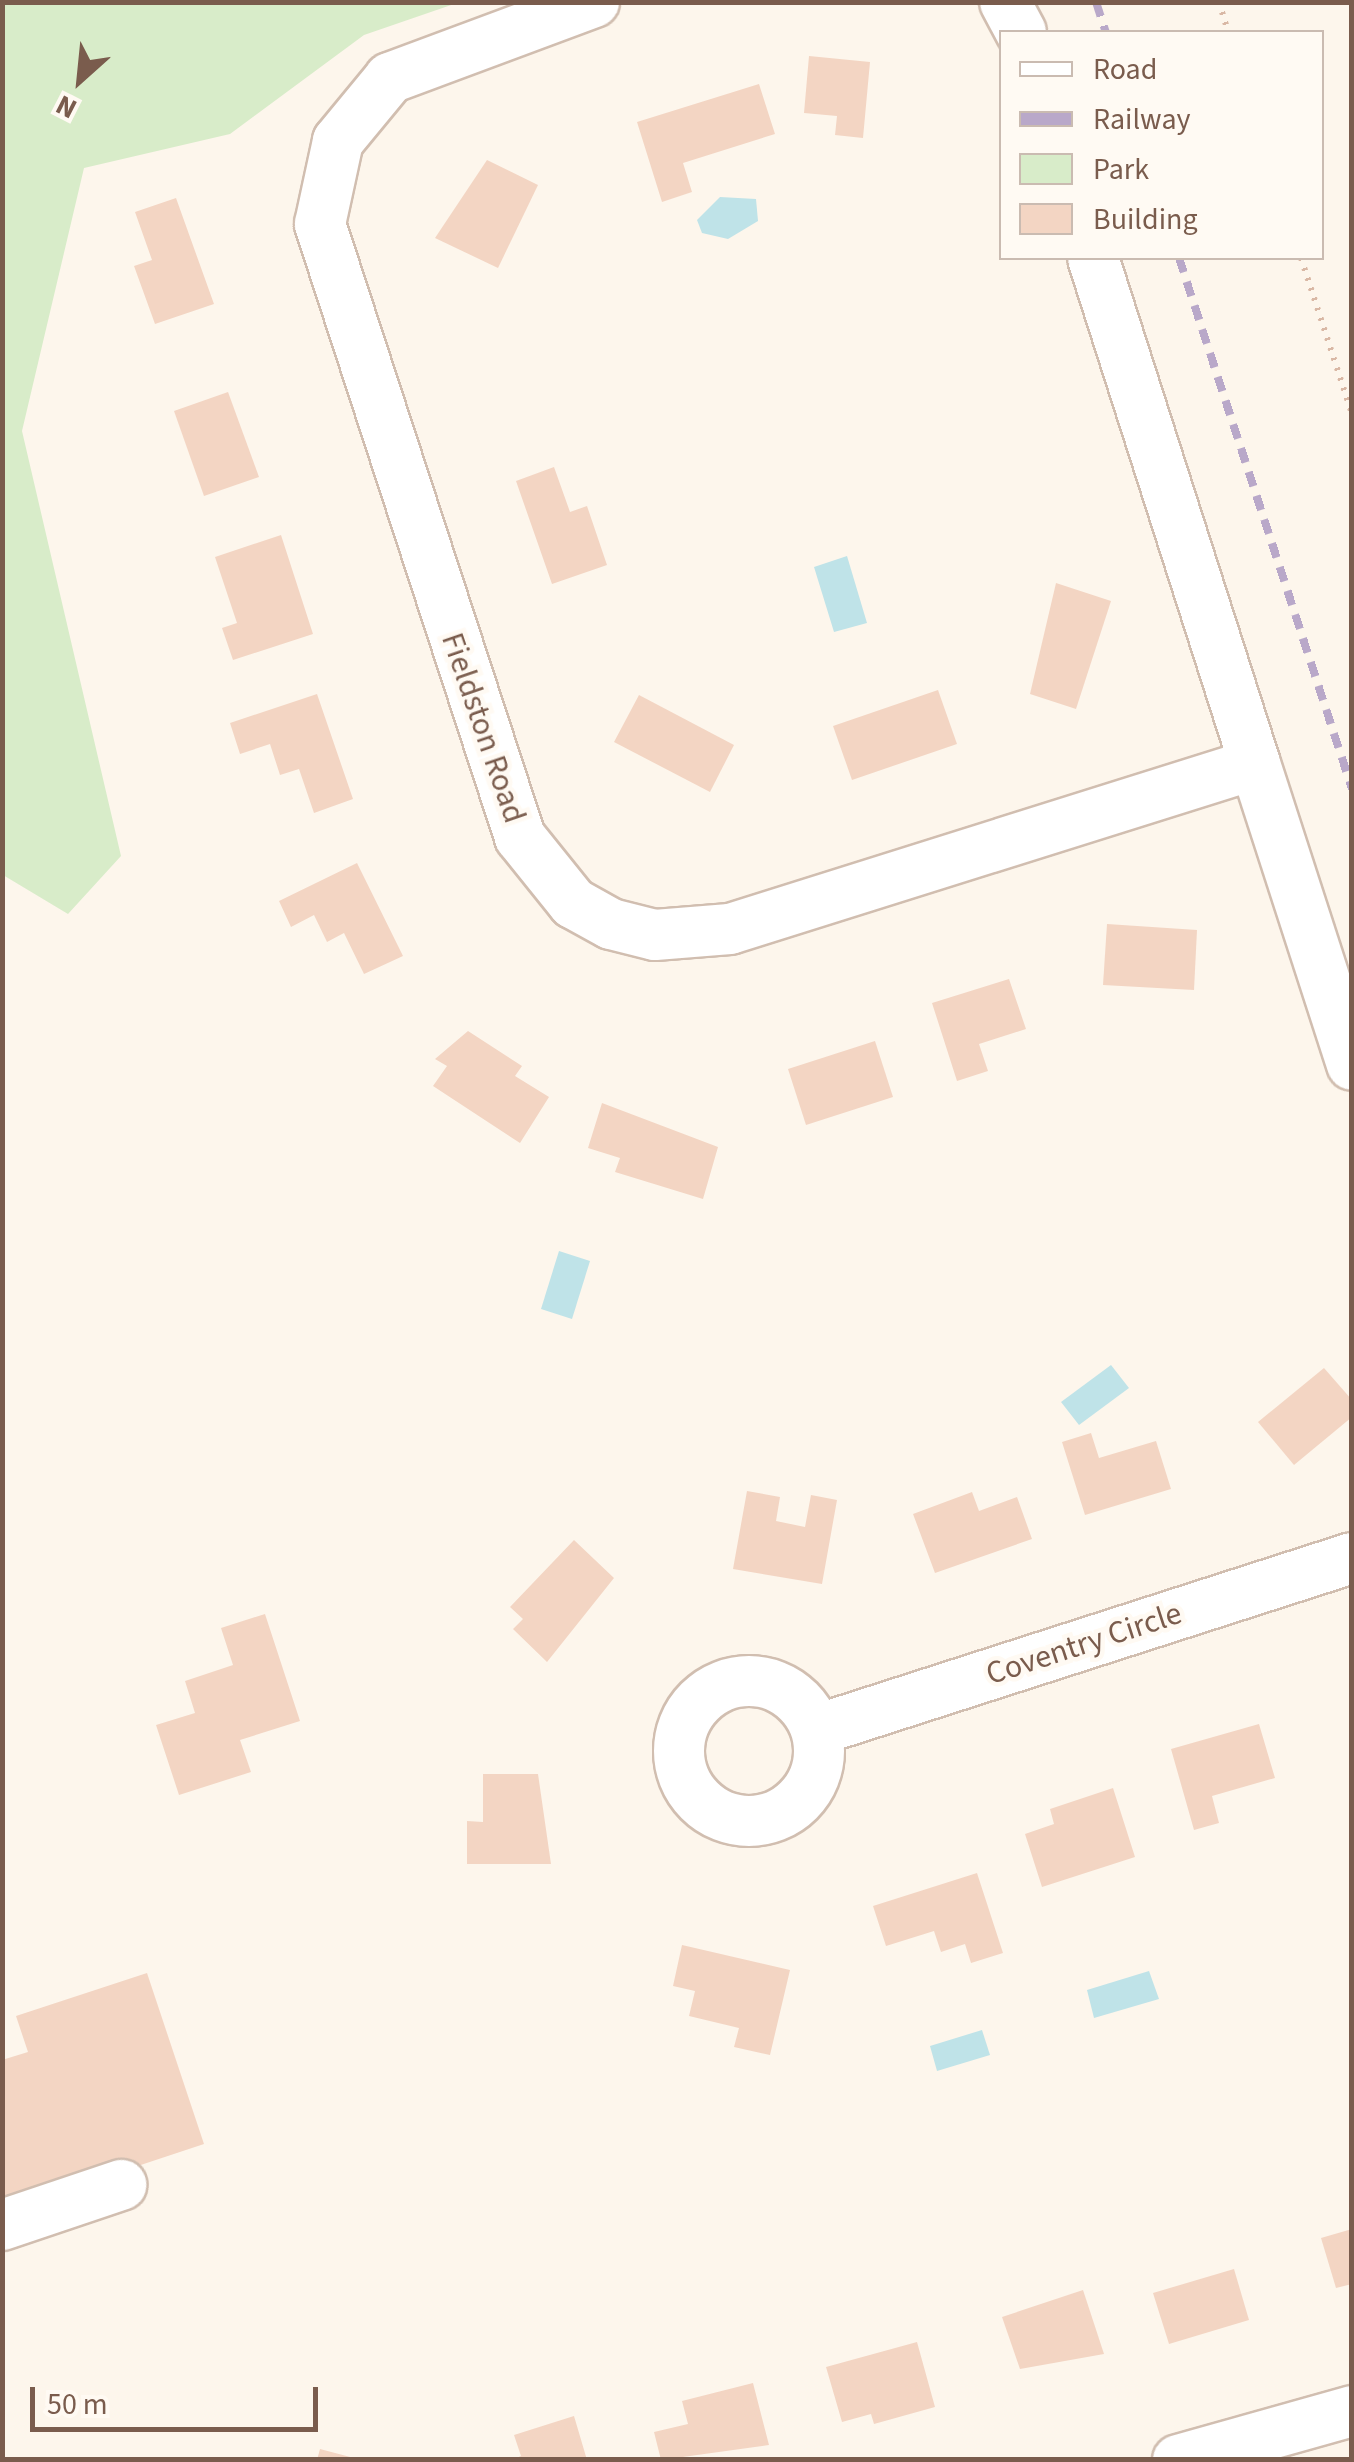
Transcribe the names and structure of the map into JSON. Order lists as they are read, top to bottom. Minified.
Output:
{"streets":{"street":["Fieldston Road","Coventry Circle"]},"legend":["Road","Railway","Park","Building"],"scale_bar":"50 m","north":"bottom left"}
